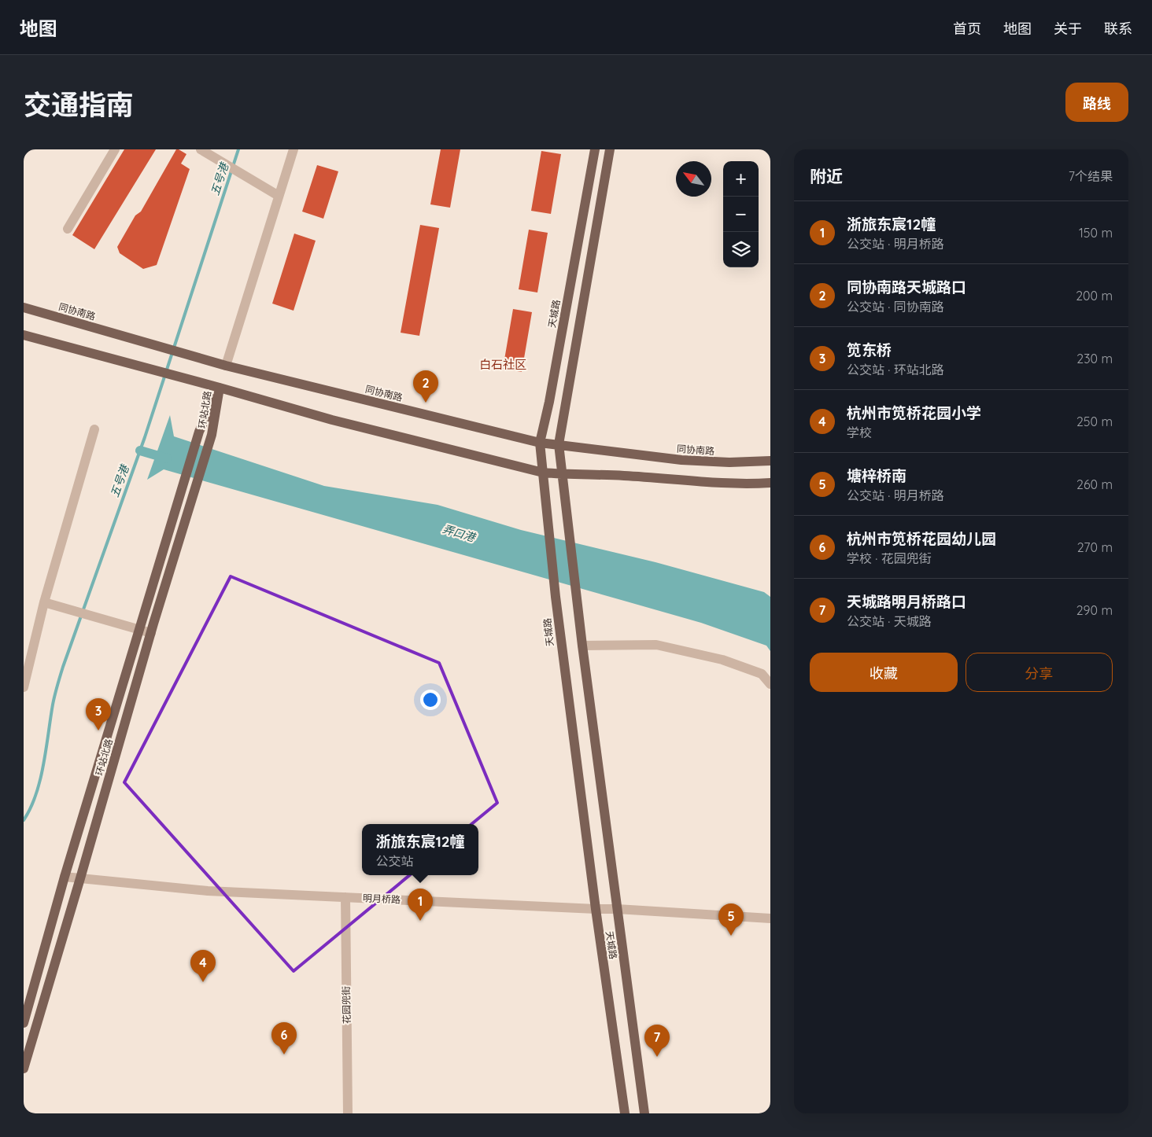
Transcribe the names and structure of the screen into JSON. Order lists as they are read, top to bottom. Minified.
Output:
{"streets":{"main road":["同协南路","天城路","环站北路"],"street":["明月桥路","花园兜街"]},"crossings":[["同协南路","天城路"],["天城路","明月桥路"],["环站北路","明月桥路"],["明月桥路","花园兜街"]],"districts":["白石社区"],"water":["五号港","弄口港"],"north":"top left","page":{"header":"地图","nav":["首页","地图","关于","联系"],"title":"交通指南","buttons":["路线",["收藏","分享"]],"heading":["附近","7个结果"],"map_buttons":["+","−"],"list":[{"mark":"1","name":"浙旅东宸12幢","note":"公交站 · 明月桥路","value":"150 m"},{"mark":"2","name":"同协南路天城路口","note":"公交站 · 同协南路","value":"200 m"},{"mark":"3","name":"笕东桥","note":"公交站 · 环站北路","value":"230 m"},{"mark":"4","name":"杭州市笕桥花园小学","note":"学校","value":"250 m"},{"mark":"5","name":"塘梓桥南","note":"公交站 · 明月桥路","value":"260 m"},{"mark":"6","name":"杭州市笕桥花园幼儿园","note":"学校 · 花园兜街","value":"270 m"},{"mark":"7","name":"天城路明月桥路口","note":"公交站 · 天城路","value":"290 m"}],"pins":["2","3","1","5","4","6","7"],"popup":["浙旅东宸12幢","公交站"]}}
